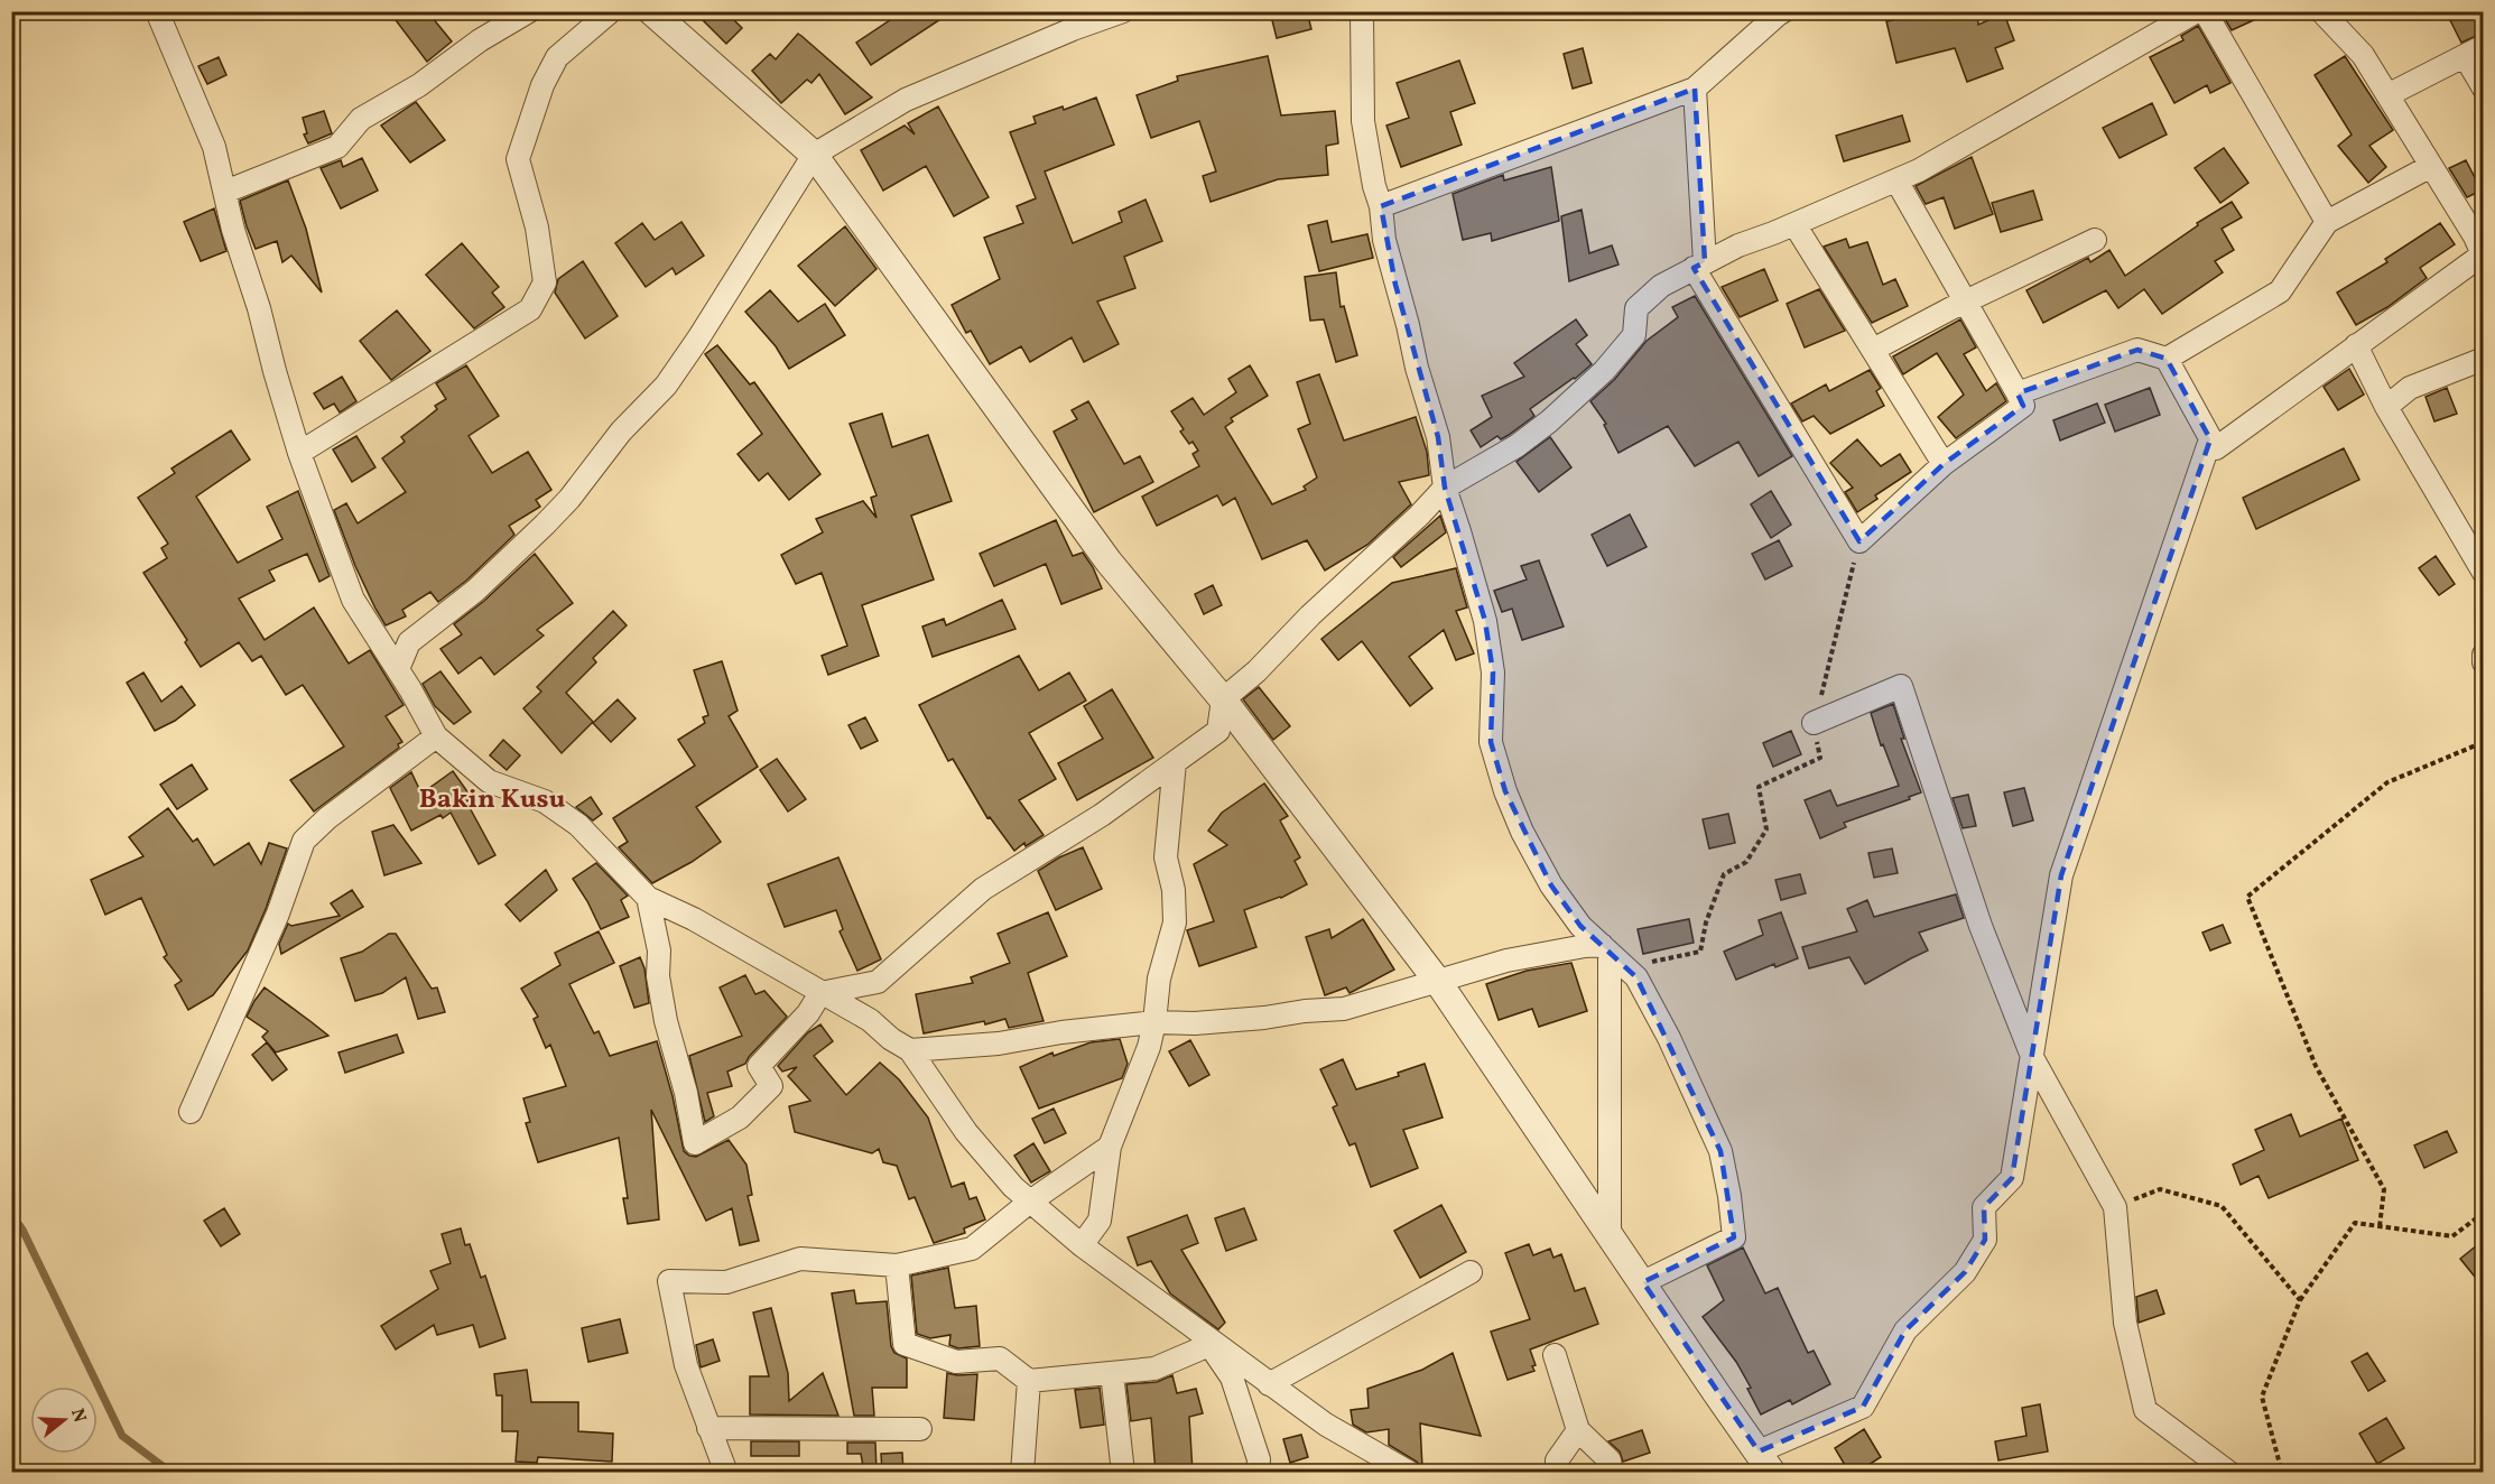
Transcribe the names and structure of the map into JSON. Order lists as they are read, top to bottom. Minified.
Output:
{"districts":["Bakin Kusu"],"north":"right"}
